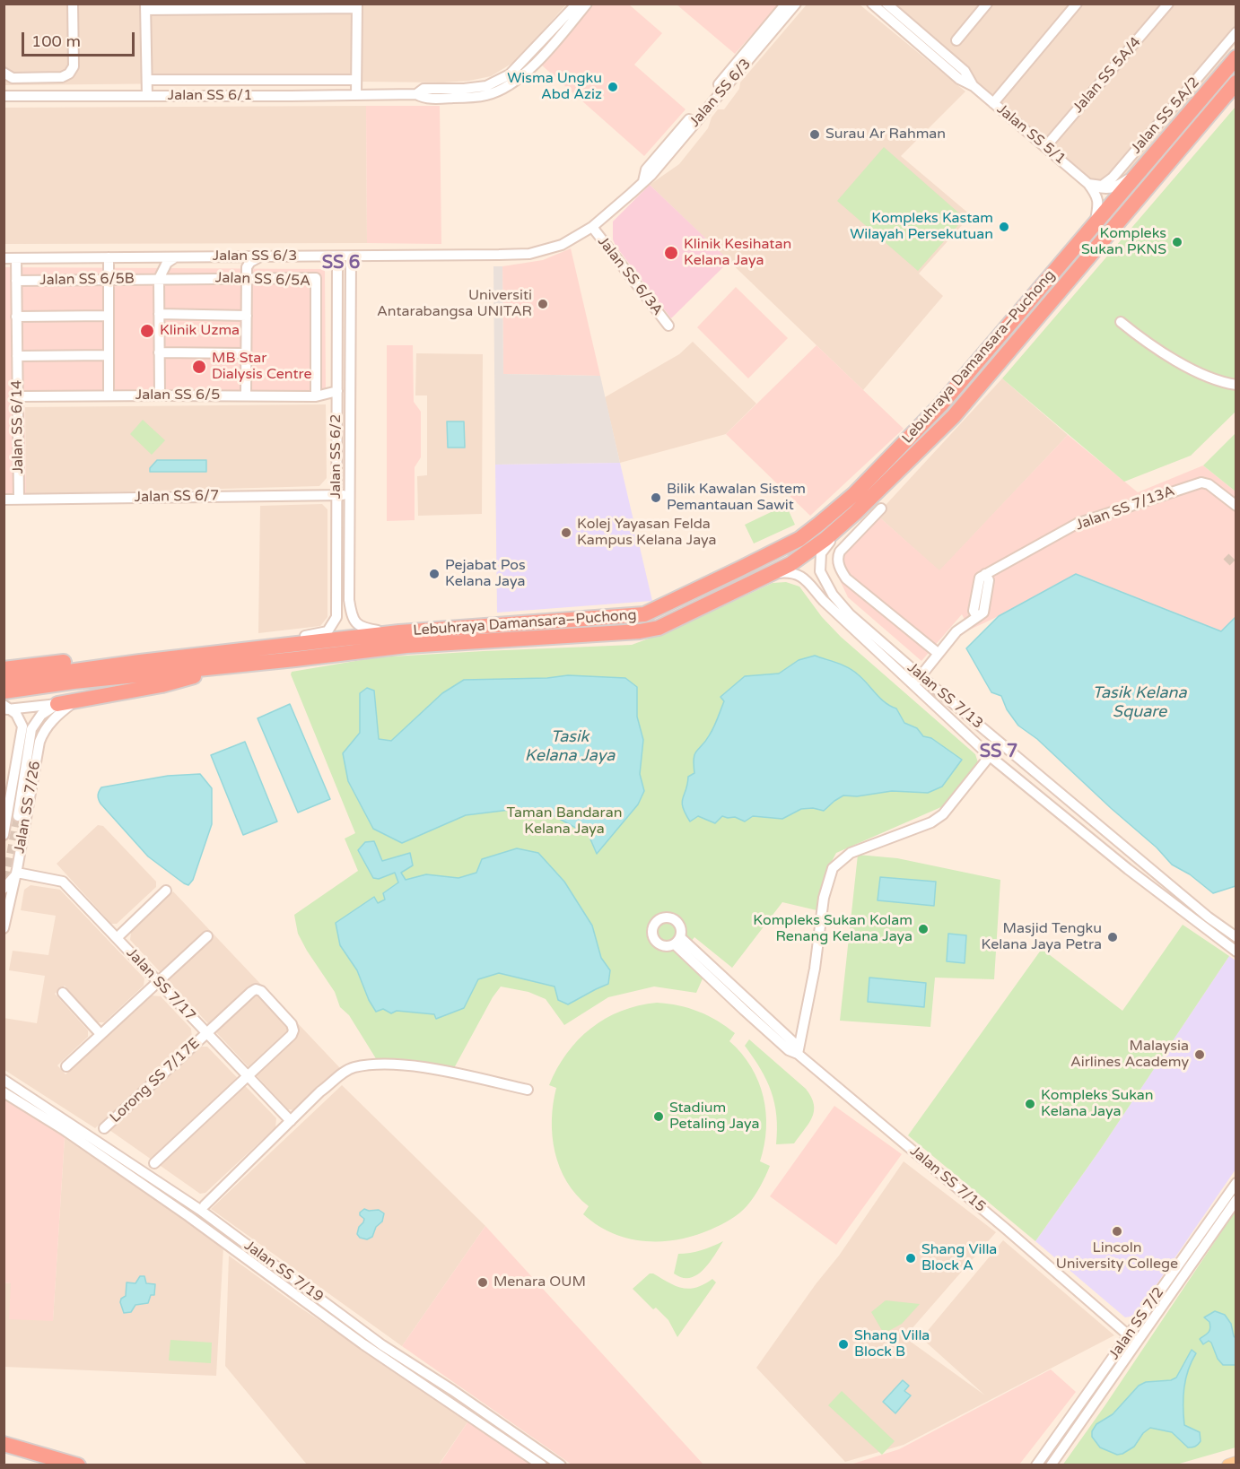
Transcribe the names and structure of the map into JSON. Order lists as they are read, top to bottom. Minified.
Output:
{"streets":{"highway":["Lebuhraya Damansara–Puchong"],"street":["Jalan SS 5A/4","Jalan SS 6/3","Jalan SS 6/1","Jalan SS 5A/2","Jalan SS 5/1","Jalan SS 6/3A","Jalan SS 6/5B","Jalan SS 6/5A","Jalan SS 6/5","Jalan SS 6/14","Jalan SS 6/2","Jalan SS 6/7","Jalan SS 7/13A","Jalan SS 7/13","Jalan SS 7/26","Jalan SS 7/17","Lorong SS 7/17E","Jalan SS 7/15","Jalan SS 7/19","Jalan SS 7/2"]},"crossings":[["Jalan SS 5A/4","Jalan SS 5/1"],["Jalan SS 6/3","Jalan SS 6/3A"],["Jalan SS 6/3","Jalan SS 6/14"],["Jalan SS 6/3","Jalan SS 6/2"],["Jalan SS 5A/2","Jalan SS 5/1"],["Jalan SS 5/1","Lebuhraya Damansara–Puchong"],["Jalan SS 6/5B","Jalan SS 6/5A"],["Jalan SS 6/5B","Jalan SS 6/14"],["Jalan SS 6/5A","Jalan SS 6/5"],["Lebuhraya Damansara–Puchong","Jalan SS 7/13"],["Jalan SS 6/5","Jalan SS 6/14"],["Jalan SS 6/5","Jalan SS 6/2"],["Jalan SS 6/14","Jalan SS 6/7"],["Jalan SS 6/2","Jalan SS 6/7"],["Jalan SS 7/13A","Jalan SS 7/13"],["Jalan SS 7/26","Jalan SS 7/17"],["Jalan SS 7/17","Lorong SS 7/17E"],["Jalan SS 7/15","Jalan SS 7/2"]],"districts":["SS 6","SS 7"],"water":["Tasik Kelana Square","Tasik Kelana Jaya"],"parks":["Taman Bandaran Kelana Jaya"],"places":["Wisma Ungku Abd Aziz","Surau Ar Rahman","Kompleks Kastam Wilayah Persekutuan","Kompleks Sukan PKNS","Klinik Kesihatan Kelana Jaya","Universiti Antarabangsa UNITAR","Klinik Uzma","MB Star Dialysis Centre","Bilik Kawalan Sistem Pemantauan Sawit","Kolej Yayasan Felda Kampus Kelana Jaya","Pejabat Pos Kelana Jaya","Kompleks Sukan Kolam Renang Kelana Jaya","Masjid Tengku Kelana Jaya Petra","Malaysia Airlines Academy","Kompleks Sukan Kelana Jaya","Stadium Petaling Jaya","Lincoln University College","Shang Villa Block A","Menara OUM","Shang Villa Block B"],"scale_bar":"100 m"}
